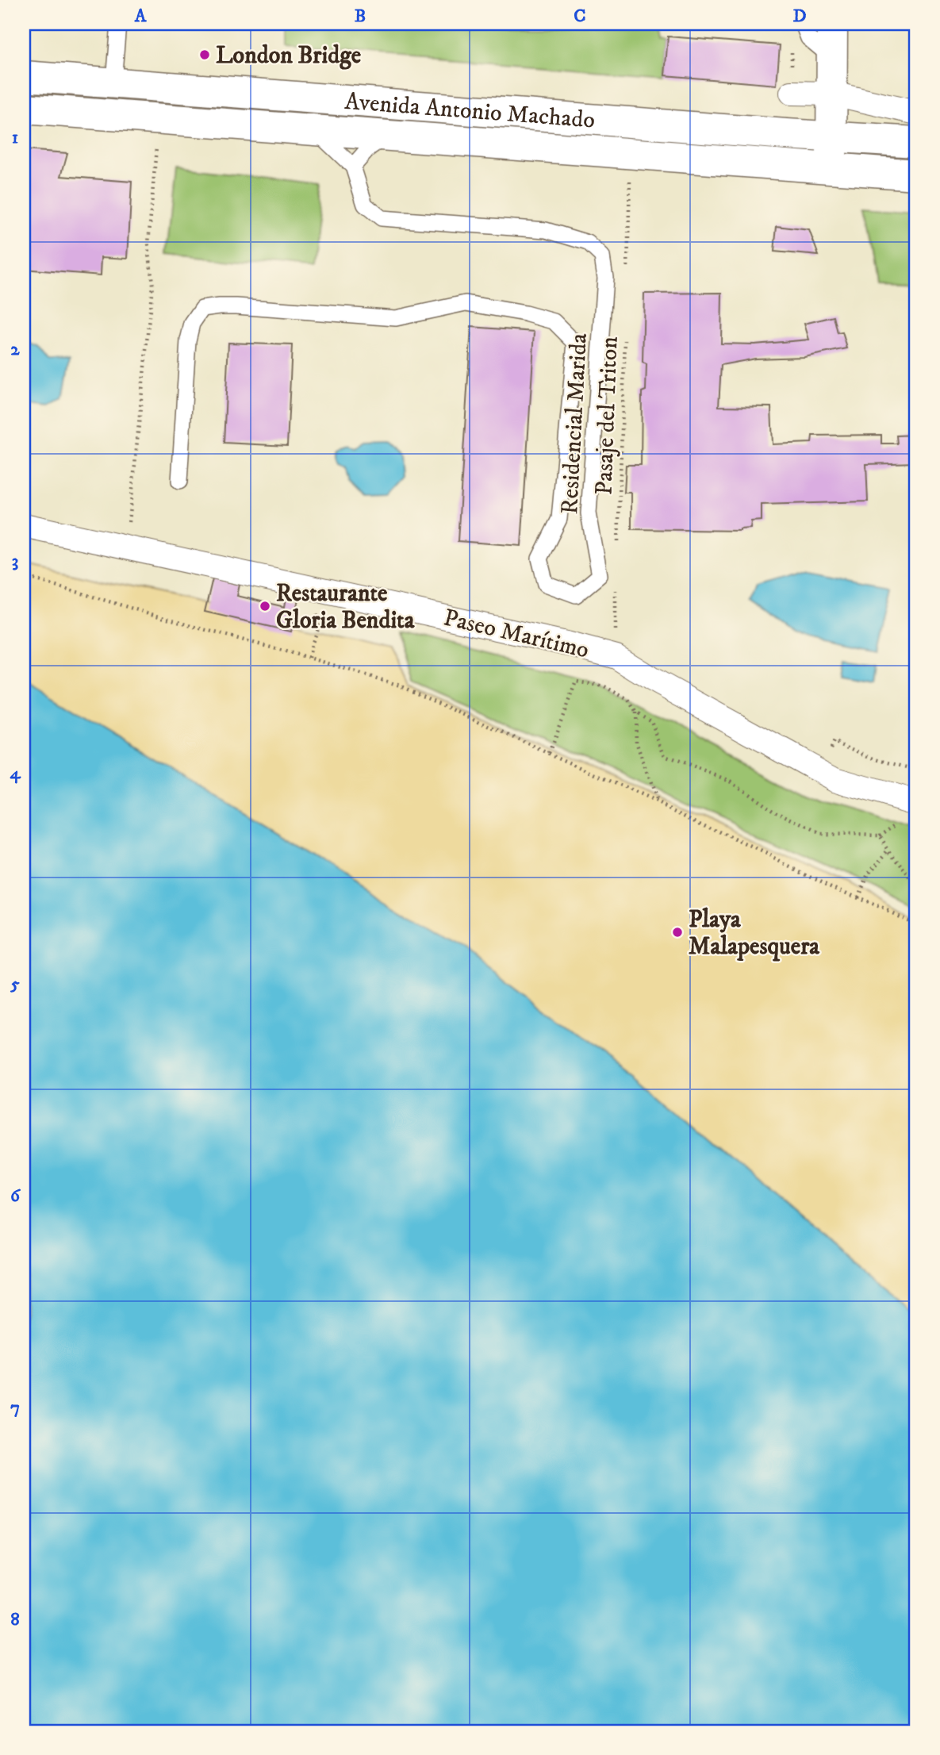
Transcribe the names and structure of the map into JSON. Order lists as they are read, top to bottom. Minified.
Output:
{"streets":{"main road":["Avenida Antonio Machado"],"street":["Paseo Marítimo"],"lane":["Residencial Marida"],"path":["Pasaje del Triton"]},"crossings":[["Avenida Antonio Machado","Residencial Marida"]],"places":["London Bridge","Restaurante Gloria Bendita","Playa Malapesquera"],"grid":{"columns":["A","B","C","D"],"rows":["1","2","3","4","5","6","7","8"]}}
